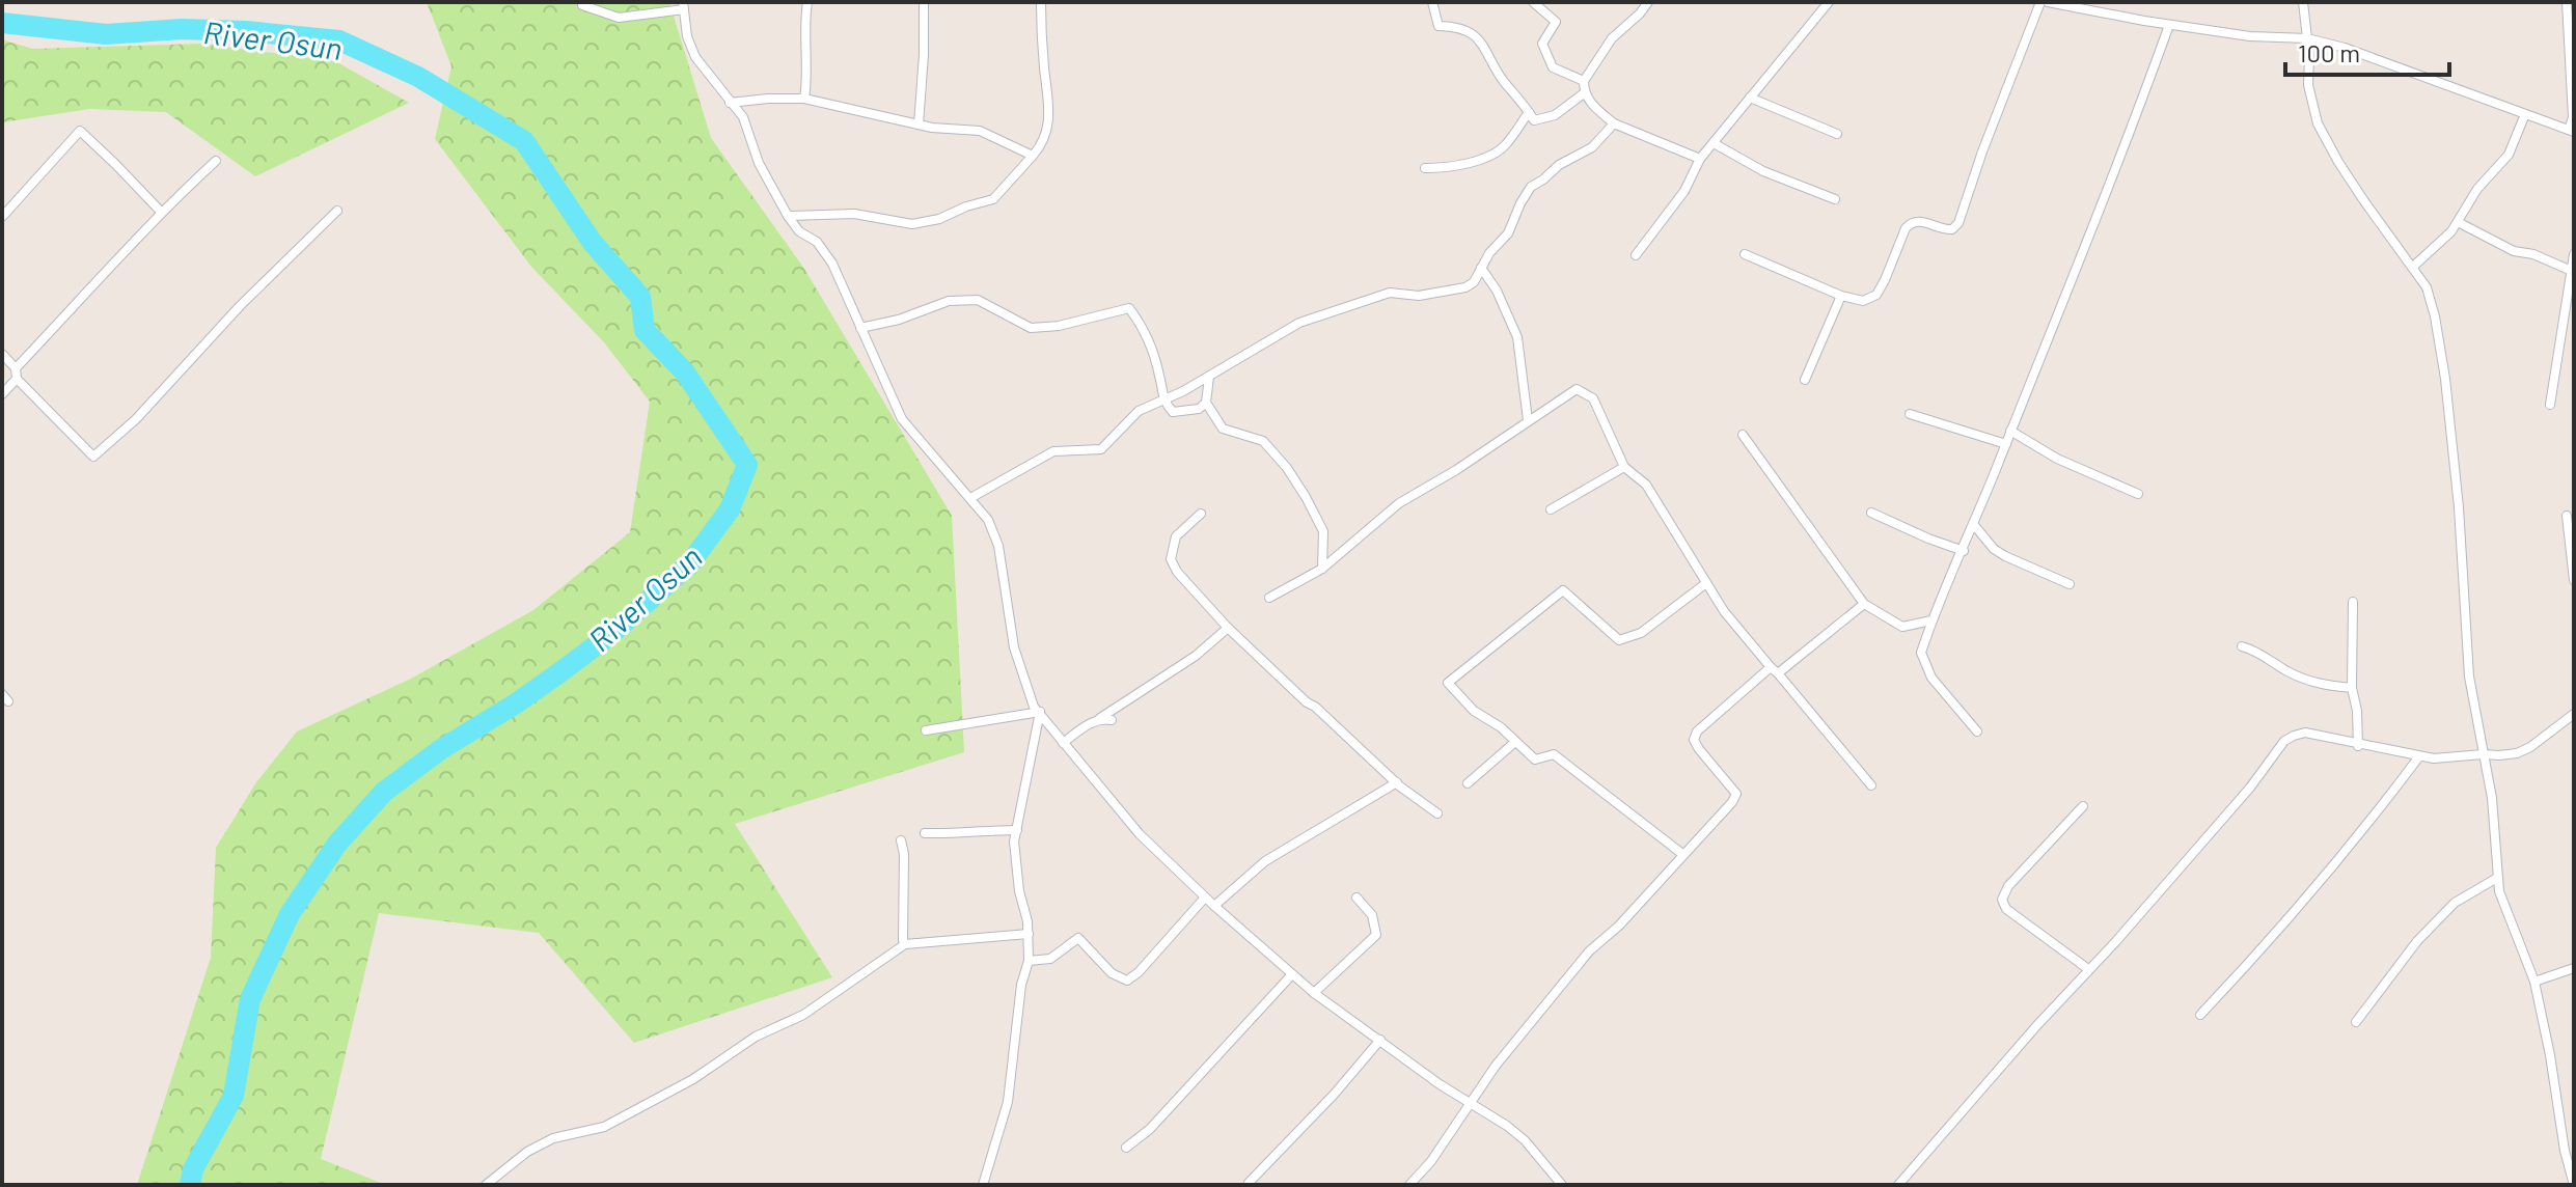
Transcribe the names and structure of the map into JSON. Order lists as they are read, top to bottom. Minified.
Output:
{"water":["River Osun"],"scale_bar":"100 m"}
